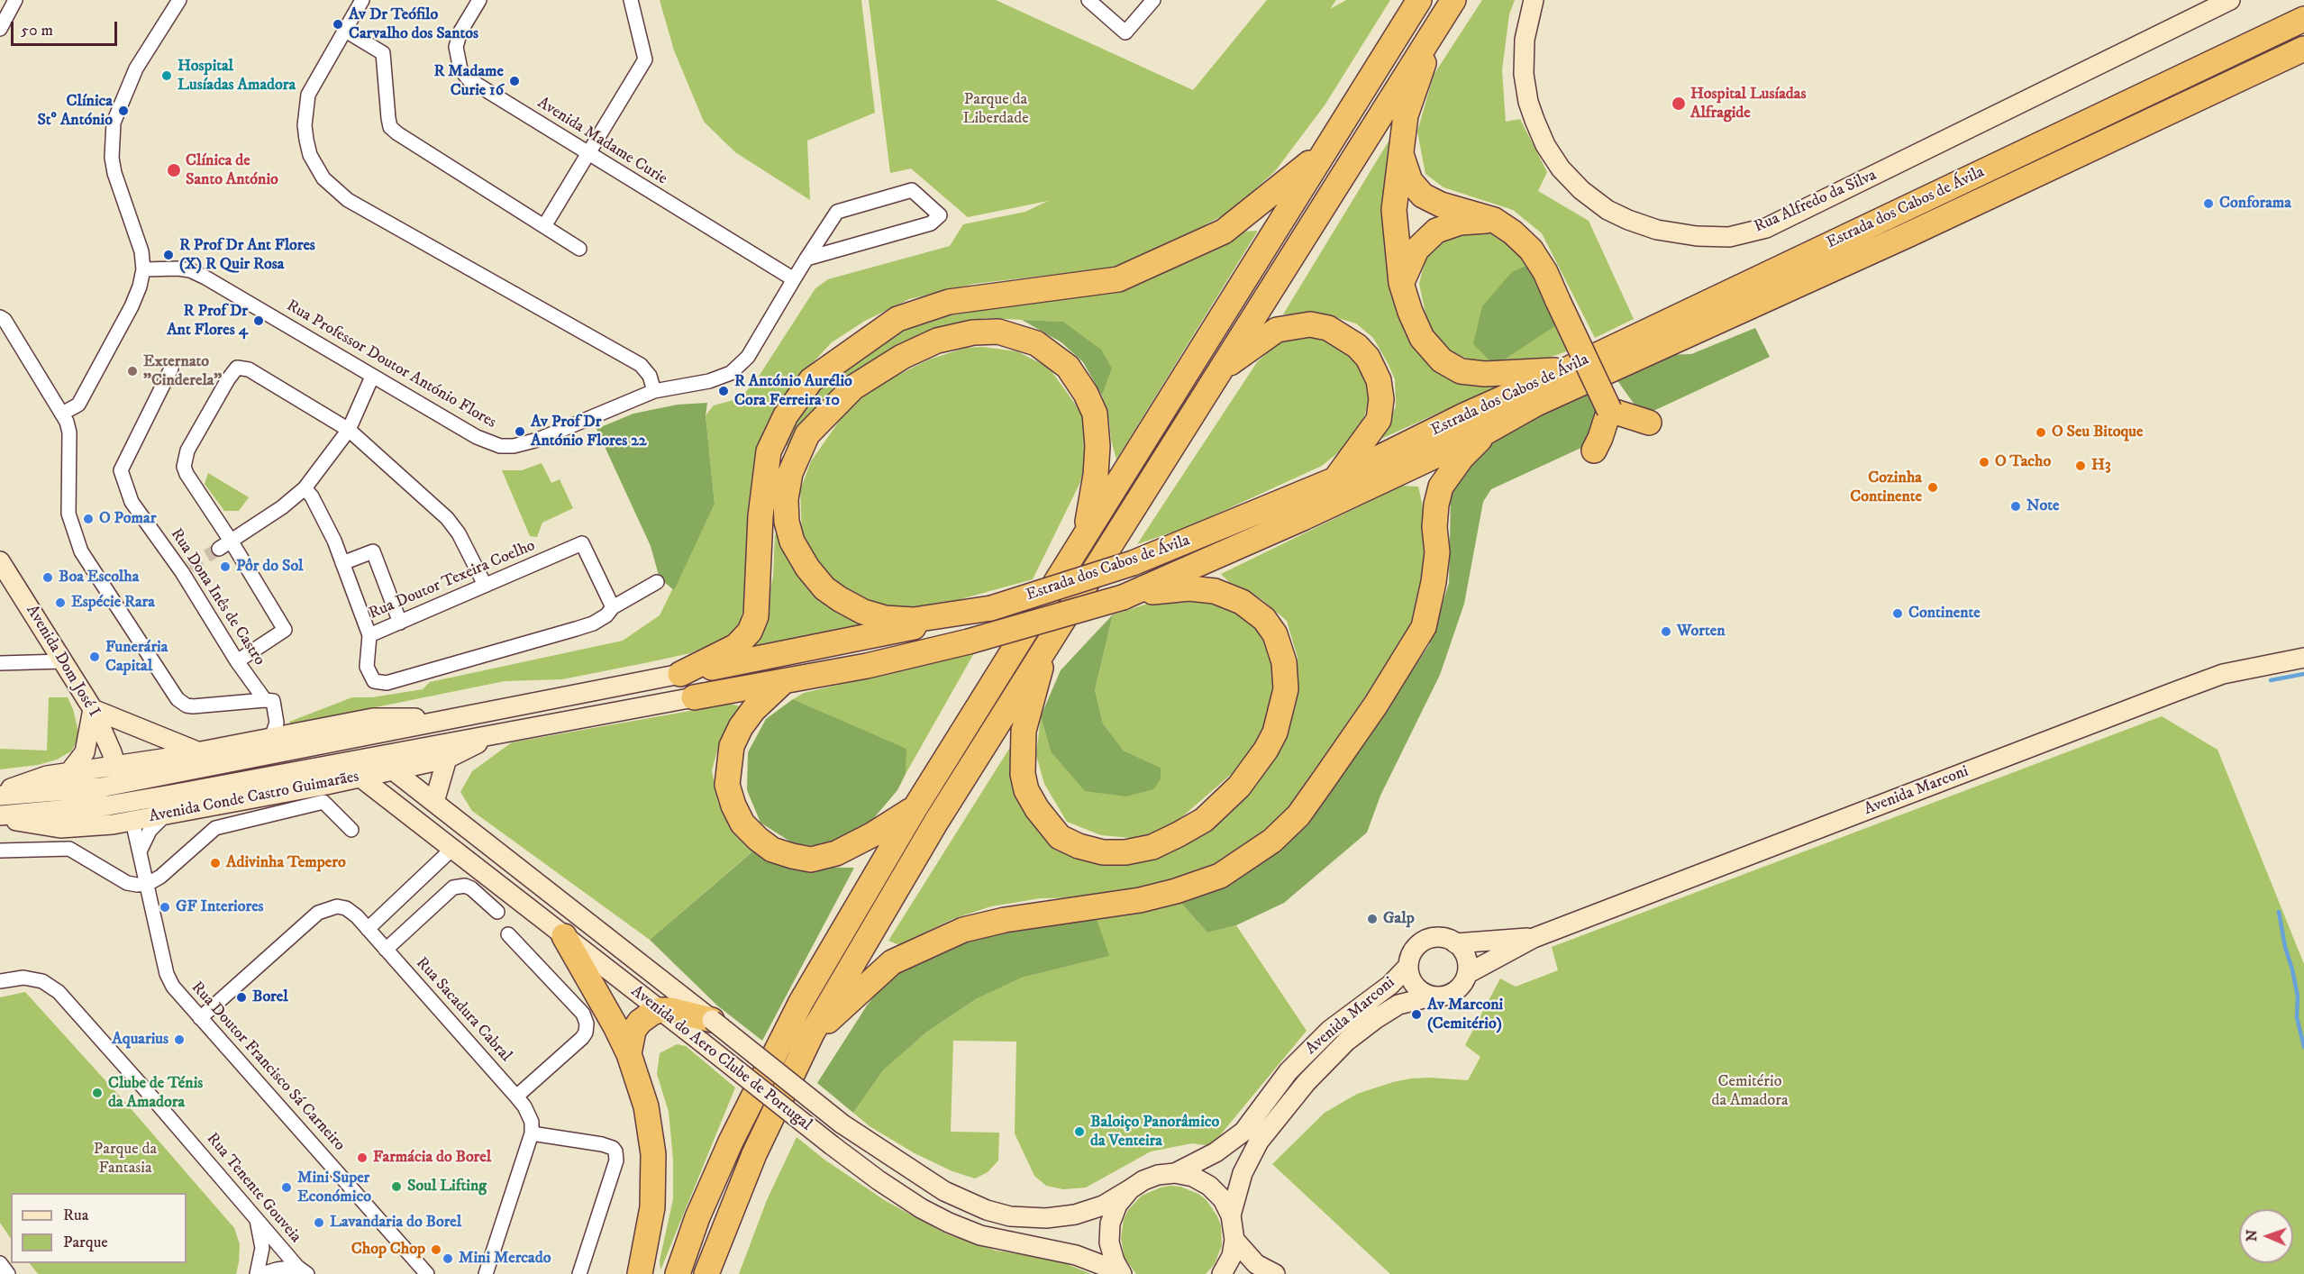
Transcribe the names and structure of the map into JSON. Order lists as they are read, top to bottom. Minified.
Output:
{"streets":{"highway":["Estrada dos Cabos de Ávila"],"street":["Avenida Madame Curie","Rua Alfredo da Silva","Rua Professor Doutor António Flores","Rua Doutor Texeira Coelho","Rua Dona Inês de Castro","Avenida Dom José I","Avenida Marconi","Avenida Conde Castro Guimarães","Rua Sacadura Cabral","Avenida do Aero Clube de Portugal","Rua Doutor Francisco Sá Carneiro","Rua Tenente Gouveia"]},"crossings":[["Avenida Madame Curie","Rua Professor Doutor António Flores"],["Estrada dos Cabos de Ávila","Avenida Conde Castro Guimarães"],["Rua Dona Inês de Castro","Avenida Conde Castro Guimarães"],["Avenida Dom José I","Avenida Conde Castro Guimarães"],["Avenida Dom José I","Rua Doutor Francisco Sá Carneiro"],["Avenida Marconi","Avenida do Aero Clube de Portugal"],["Avenida Conde Castro Guimarães","Avenida do Aero Clube de Portugal"],["Avenida Conde Castro Guimarães","Rua Doutor Francisco Sá Carneiro"],["Rua Sacadura Cabral","Rua Doutor Francisco Sá Carneiro"]],"parks":["Parque da Liberdade","Cemitério da Amadora","Parque da Fantasia"],"places":["Av Dr Teófilo Carvalho dos Santos","Hospital Lusíadas Amadora","R Madame Curie 16","Hospital Lusíadas Alfragide","Clínica Stº António","Clínica de Santo António","Conforama","R Prof Dr Ant Flores (X) R Quir Rosa","R Prof Dr Ant Flores 4","Externato \"Cinderela\"","R António Aurélio Cora Ferreira 10","Av Prof Dr António Flores 22","O Seu Bitoque","O Tacho","H3","Cozinha Continente","Note","O Pomar","Pôr do Sol","Boa Escolha","Espécie Rara","Continente","Worten","Funerária Capital","Adivinha Tempero","GF Interiores","Galp","Borel","Av Marconi (Cemitério)","Aquarius","Clube de Ténis da Amadora","Baloiço Panorâmico da Venteira","Farmácia do Borel","Soul Lifting","Mini Super Económico","Lavandaria do Borel","Chop Chop","Mini Mercado"],"legend":["Rua","Parque"],"scale_bar":"50 m","north":"left"}
